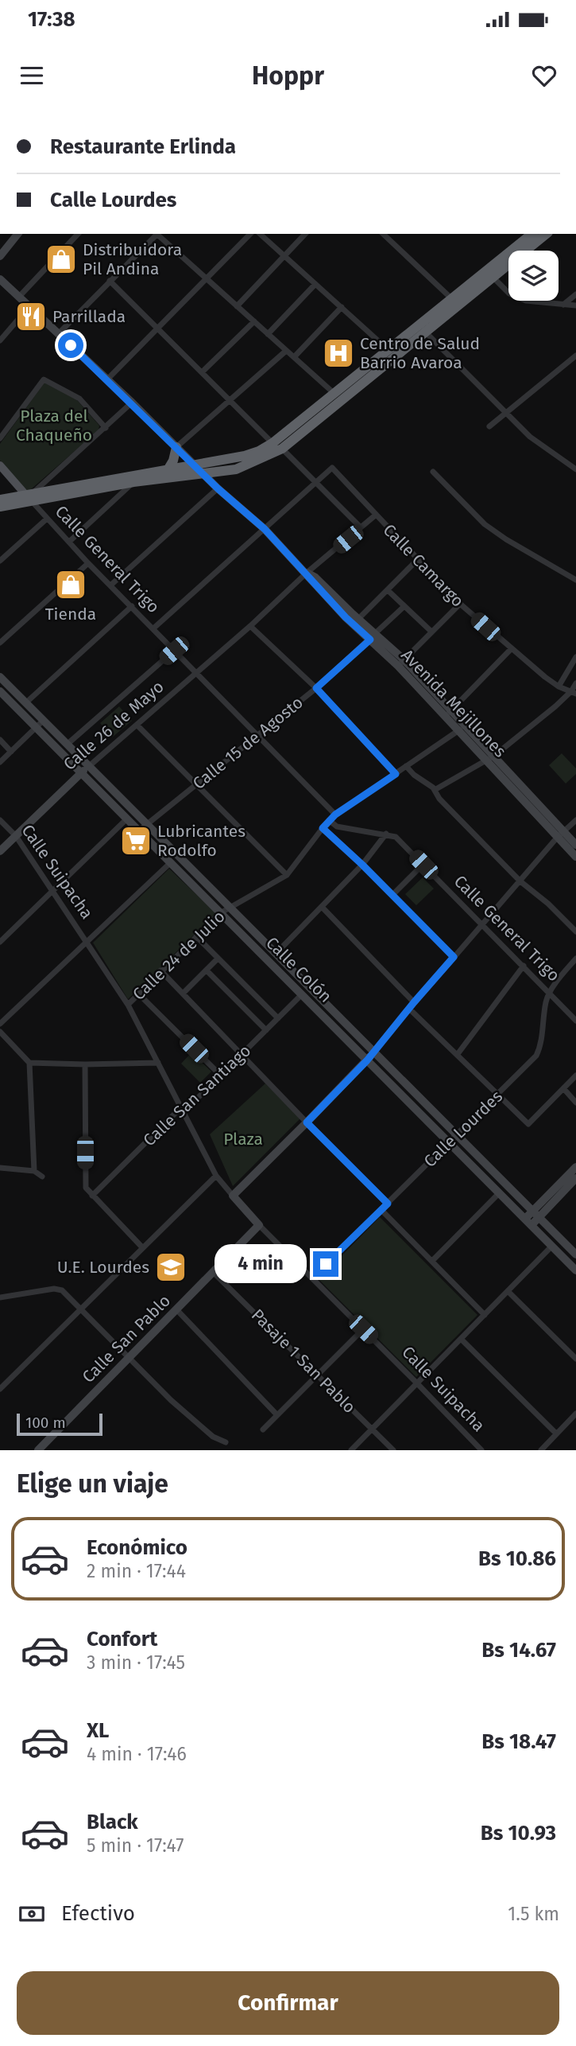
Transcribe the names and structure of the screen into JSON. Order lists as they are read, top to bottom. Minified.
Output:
{"streets":{"main road":["Calle General Trigo"],"street":["Calle Camargo","Avenida Mejillones","Calle 26 de Mayo","Calle 15 de Agosto","Calle Suipacha","Calle 24 de Julio","Calle Colón","Calle San Santiago","Calle Lourdes","Calle San Pablo","Pasaje 1 San Pablo"]},"crossings":[["Calle General Trigo","Calle 26 de Mayo"],["Calle General Trigo","Calle 15 de Agosto"],["Calle General Trigo","Calle 24 de Julio"],["Calle General Trigo","Calle Lourdes"],["Calle Camargo","Calle 26 de Mayo"],["Avenida Mejillones","Calle 26 de Mayo"],["Avenida Mejillones","Calle 15 de Agosto"],["Avenida Mejillones","Calle 24 de Julio"],["Calle 26 de Mayo","Calle Suipacha"],["Calle 26 de Mayo","Calle Colón"],["Calle 15 de Agosto","Calle Colón"],["Calle Suipacha","Calle 24 de Julio"],["Calle Suipacha","Calle San Santiago"],["Calle Suipacha","Calle Lourdes"],["Calle Suipacha","Calle San Pablo"],["Calle 24 de Julio","Calle Colón"],["Calle Colón","Calle San Santiago"],["Calle Colón","Calle Lourdes"],["Calle San Pablo","Pasaje 1 San Pablo"]],"parks":["Plaza del Chaqueño","Plaza"],"places":{"shop":["Distribuidora Pil Andina","Tienda"],"restaurant":["Parrillada"],"hospital":["Centro de Salud Barrio Avaroa"],"supermarket":["Lubricantes Rodolfo"],"school or university":["U.E. Lourdes"]},"scale_bar":"100 m","page":{"status":"17:38","header":"Hoppr","banner":["Restaurante Erlinda","Calle Lourdes"],"bubble":"4 min","scale":"100 m","heading":"Elige un viaje","list":[{"name":"Económico","note":"2 min · 17:44","value":"Bs 10.86"},{"name":"Confort","note":"3 min · 17:45","value":"Bs 14.67"},{"name":"XL","note":"4 min · 17:46","value":"Bs 18.47"},{"name":"Black","note":"5 min · 17:47","value":"Bs 10.93"}],"pay":["Efectivo","1.5 km"],"buttons":"Confirmar"}}
